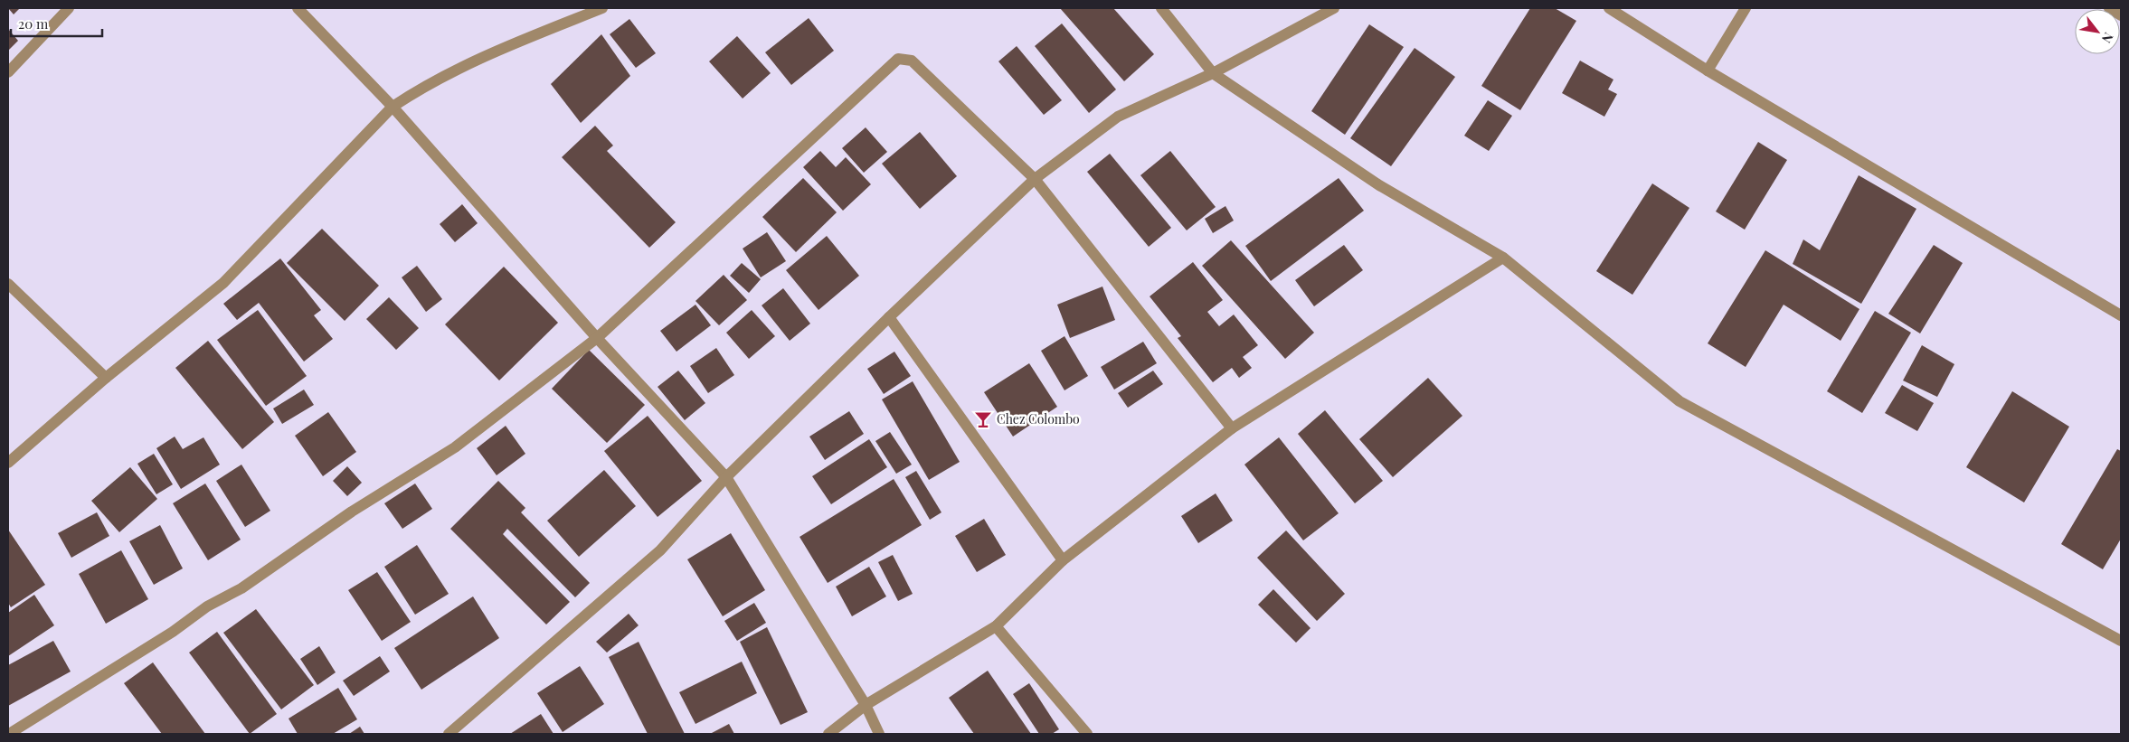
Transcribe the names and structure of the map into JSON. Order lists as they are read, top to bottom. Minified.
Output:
{"places":{"bar":["Chez Colombo"]},"scale_bar":"20 m","north":"bottom right"}
